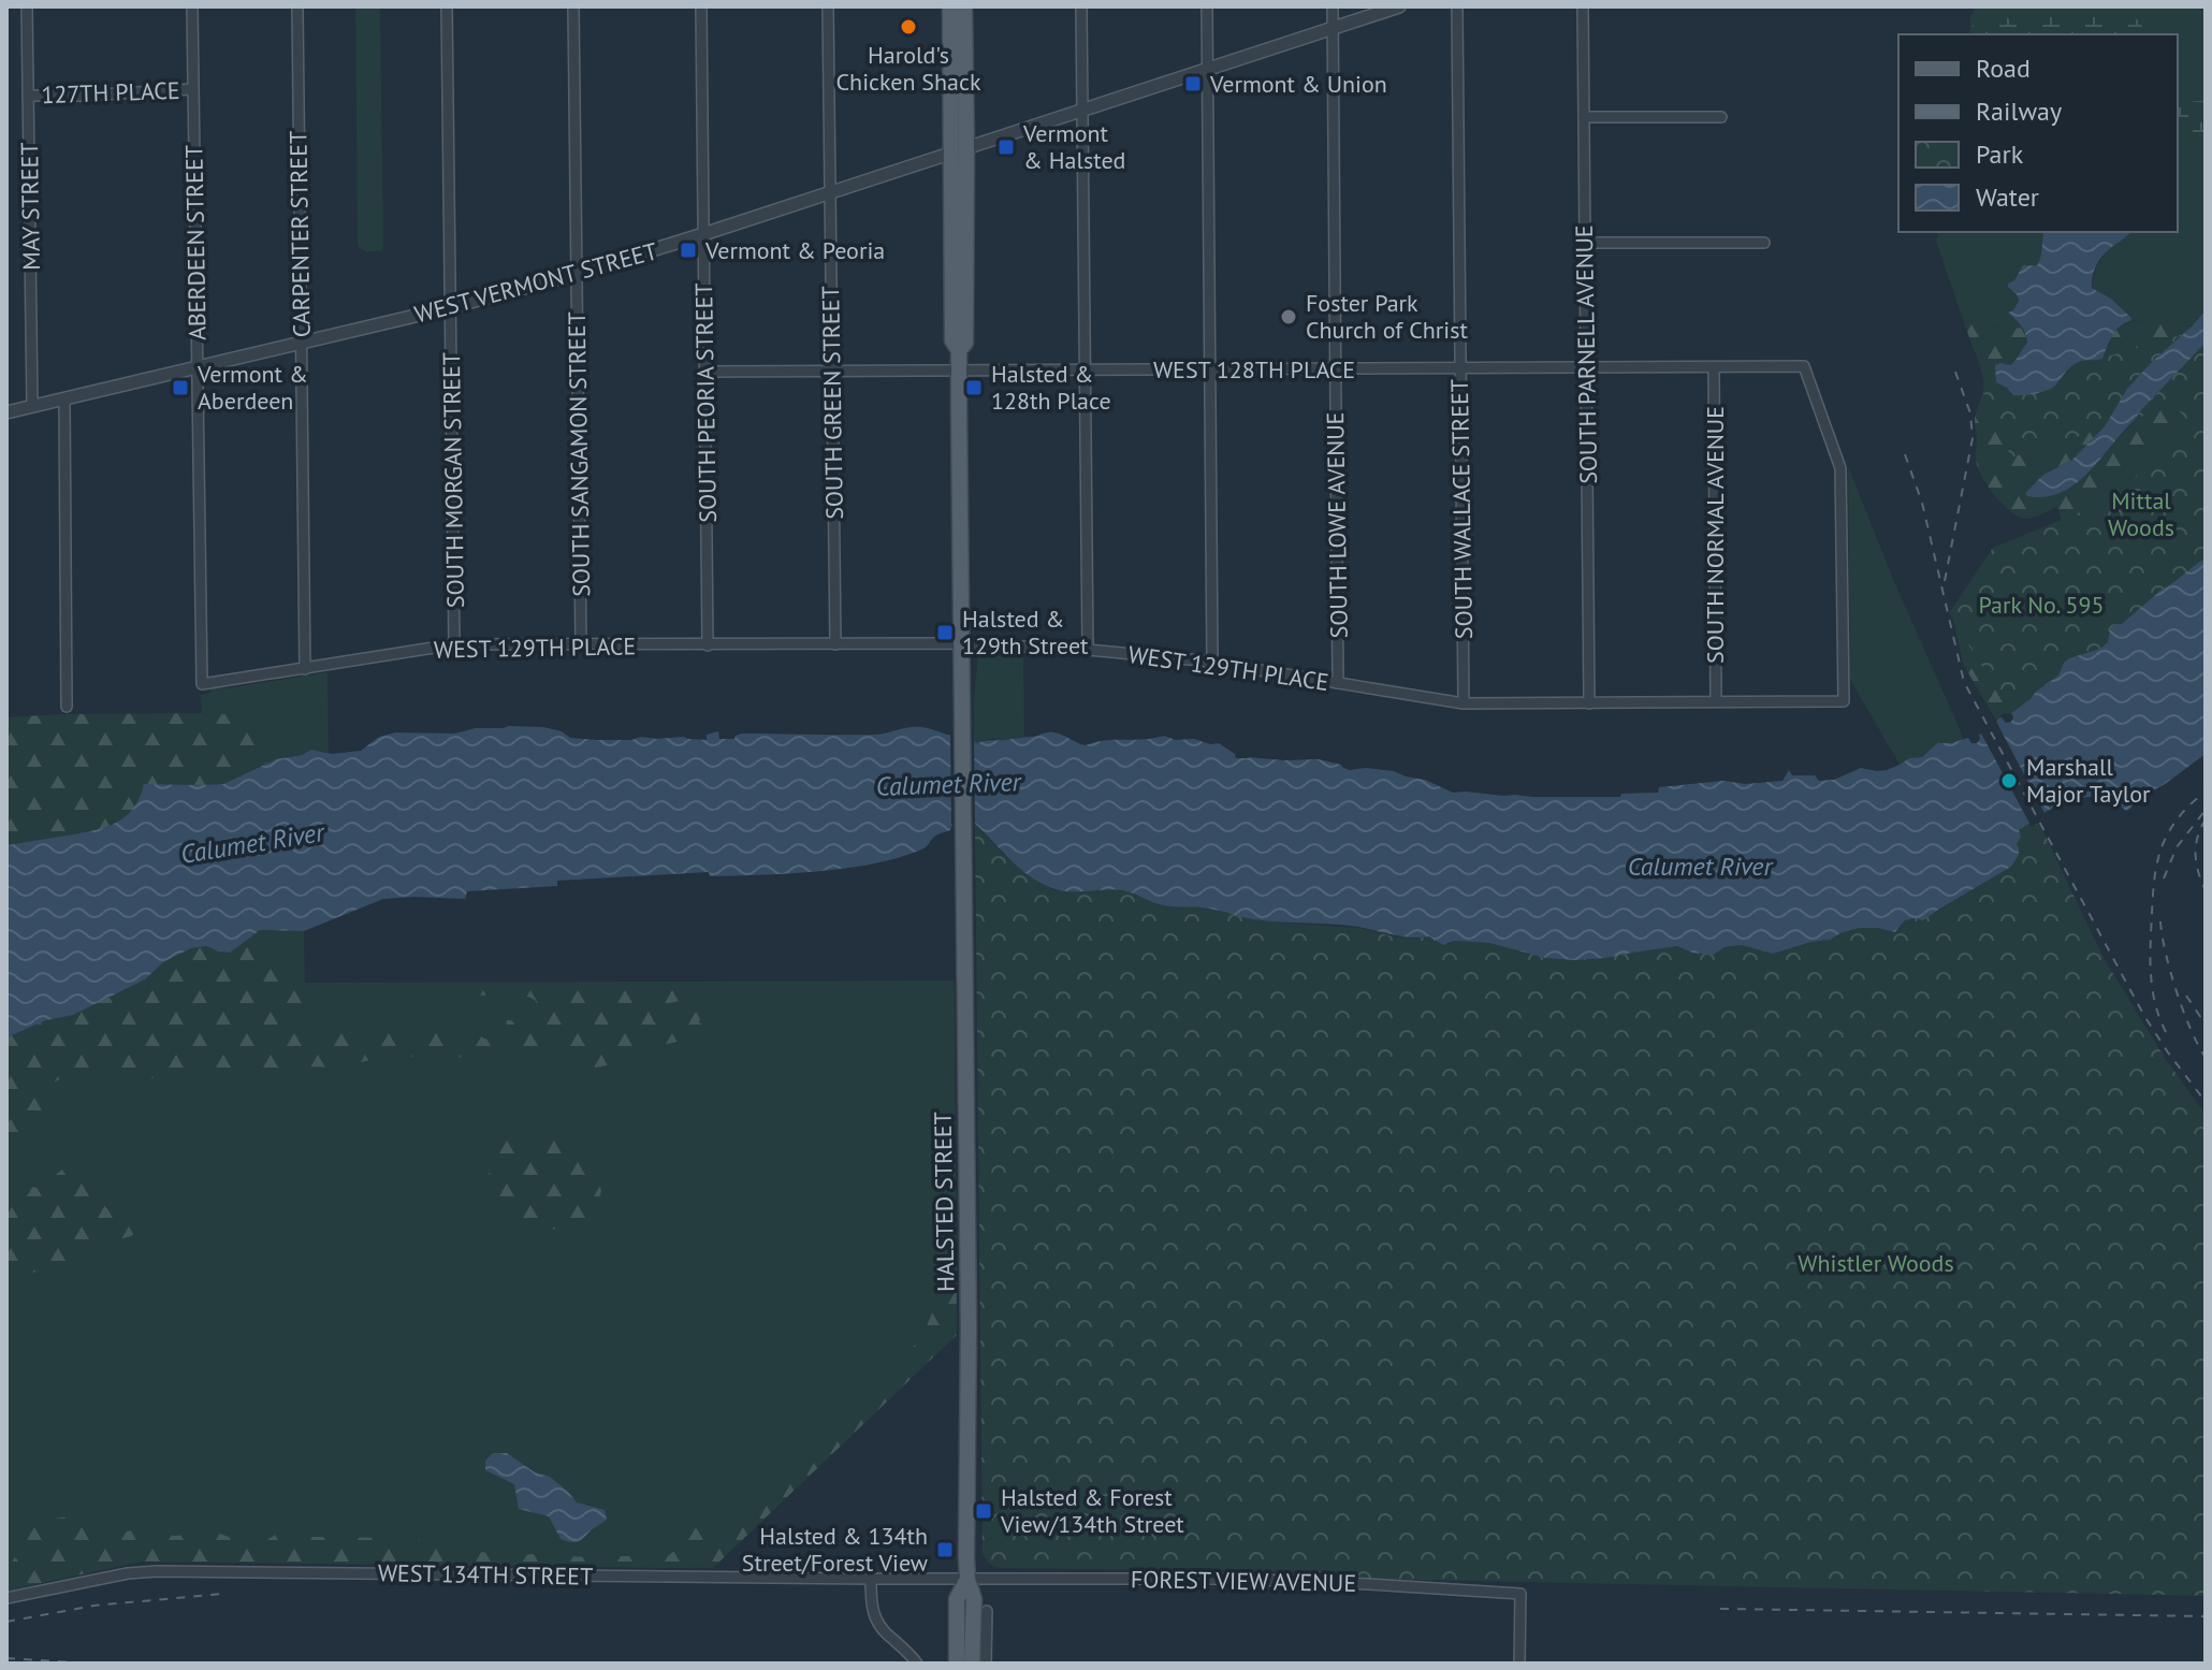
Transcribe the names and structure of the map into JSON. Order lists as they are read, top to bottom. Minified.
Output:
{"streets":{"main road":["HALSTED STREET"],"street":["127TH PLACE","MAY STREET","CARPENTER STREET","ABERDEEN STREET","WEST VERMONT STREET","SOUTH PARNELL AVENUE","WEST 128TH PLACE","SOUTH PEORIA STREET","SOUTH GREEN STREET","SOUTH SANGAMON STREET","SOUTH MORGAN STREET","SOUTH WALLACE STREET","SOUTH LOWE AVENUE","SOUTH NORMAL AVENUE","WEST 129TH PLACE","WEST 134TH STREET","FOREST VIEW AVENUE"]},"crossings":[["127TH PLACE","MAY STREET"],["127TH PLACE","ABERDEEN STREET"],["MAY STREET","WEST VERMONT STREET"],["CARPENTER STREET","WEST VERMONT STREET"],["CARPENTER STREET","WEST 129TH PLACE"],["ABERDEEN STREET","WEST VERMONT STREET"],["ABERDEEN STREET","WEST 129TH PLACE"],["WEST VERMONT STREET","SOUTH PEORIA STREET"],["WEST VERMONT STREET","SOUTH GREEN STREET"],["WEST VERMONT STREET","SOUTH SANGAMON STREET"],["WEST VERMONT STREET","SOUTH MORGAN STREET"],["WEST VERMONT STREET","SOUTH LOWE AVENUE"],["WEST VERMONT STREET","HALSTED STREET"],["SOUTH PARNELL AVENUE","WEST 128TH PLACE"],["SOUTH PARNELL AVENUE","WEST 129TH PLACE"],["WEST 128TH PLACE","SOUTH PEORIA STREET"],["WEST 128TH PLACE","SOUTH GREEN STREET"],["WEST 128TH PLACE","SOUTH WALLACE STREET"],["WEST 128TH PLACE","SOUTH LOWE AVENUE"],["WEST 128TH PLACE","SOUTH NORMAL AVENUE"],["WEST 128TH PLACE","WEST 129TH PLACE"],["WEST 128TH PLACE","HALSTED STREET"],["SOUTH PEORIA STREET","WEST 129TH PLACE"],["SOUTH GREEN STREET","WEST 129TH PLACE"],["SOUTH SANGAMON STREET","WEST 129TH PLACE"],["SOUTH MORGAN STREET","WEST 129TH PLACE"],["SOUTH WALLACE STREET","WEST 129TH PLACE"],["SOUTH LOWE AVENUE","WEST 129TH PLACE"],["SOUTH NORMAL AVENUE","WEST 129TH PLACE"],["WEST 129TH PLACE","HALSTED STREET"],["HALSTED STREET","WEST 134TH STREET"],["HALSTED STREET","FOREST VIEW AVENUE"],["WEST 134TH STREET","FOREST VIEW AVENUE"]],"water":["Calumet River"],"parks":["Mittal Woods","Park No. 595","Whistler Woods"],"places":{"other":["Harold's Chicken Shack","Foster Park Church of Christ","Marshall Major Taylor"],"transit":["Vermont & Union","Vermont & Halsted","Vermont & Peoria","Vermont & Aberdeen","Halsted & 128th Place","Halsted & 129th Street","Halsted & Forest View/134th Street","Halsted & 134th Street/Forest View"]},"legend":["Road","Railway","Park","Water"]}
